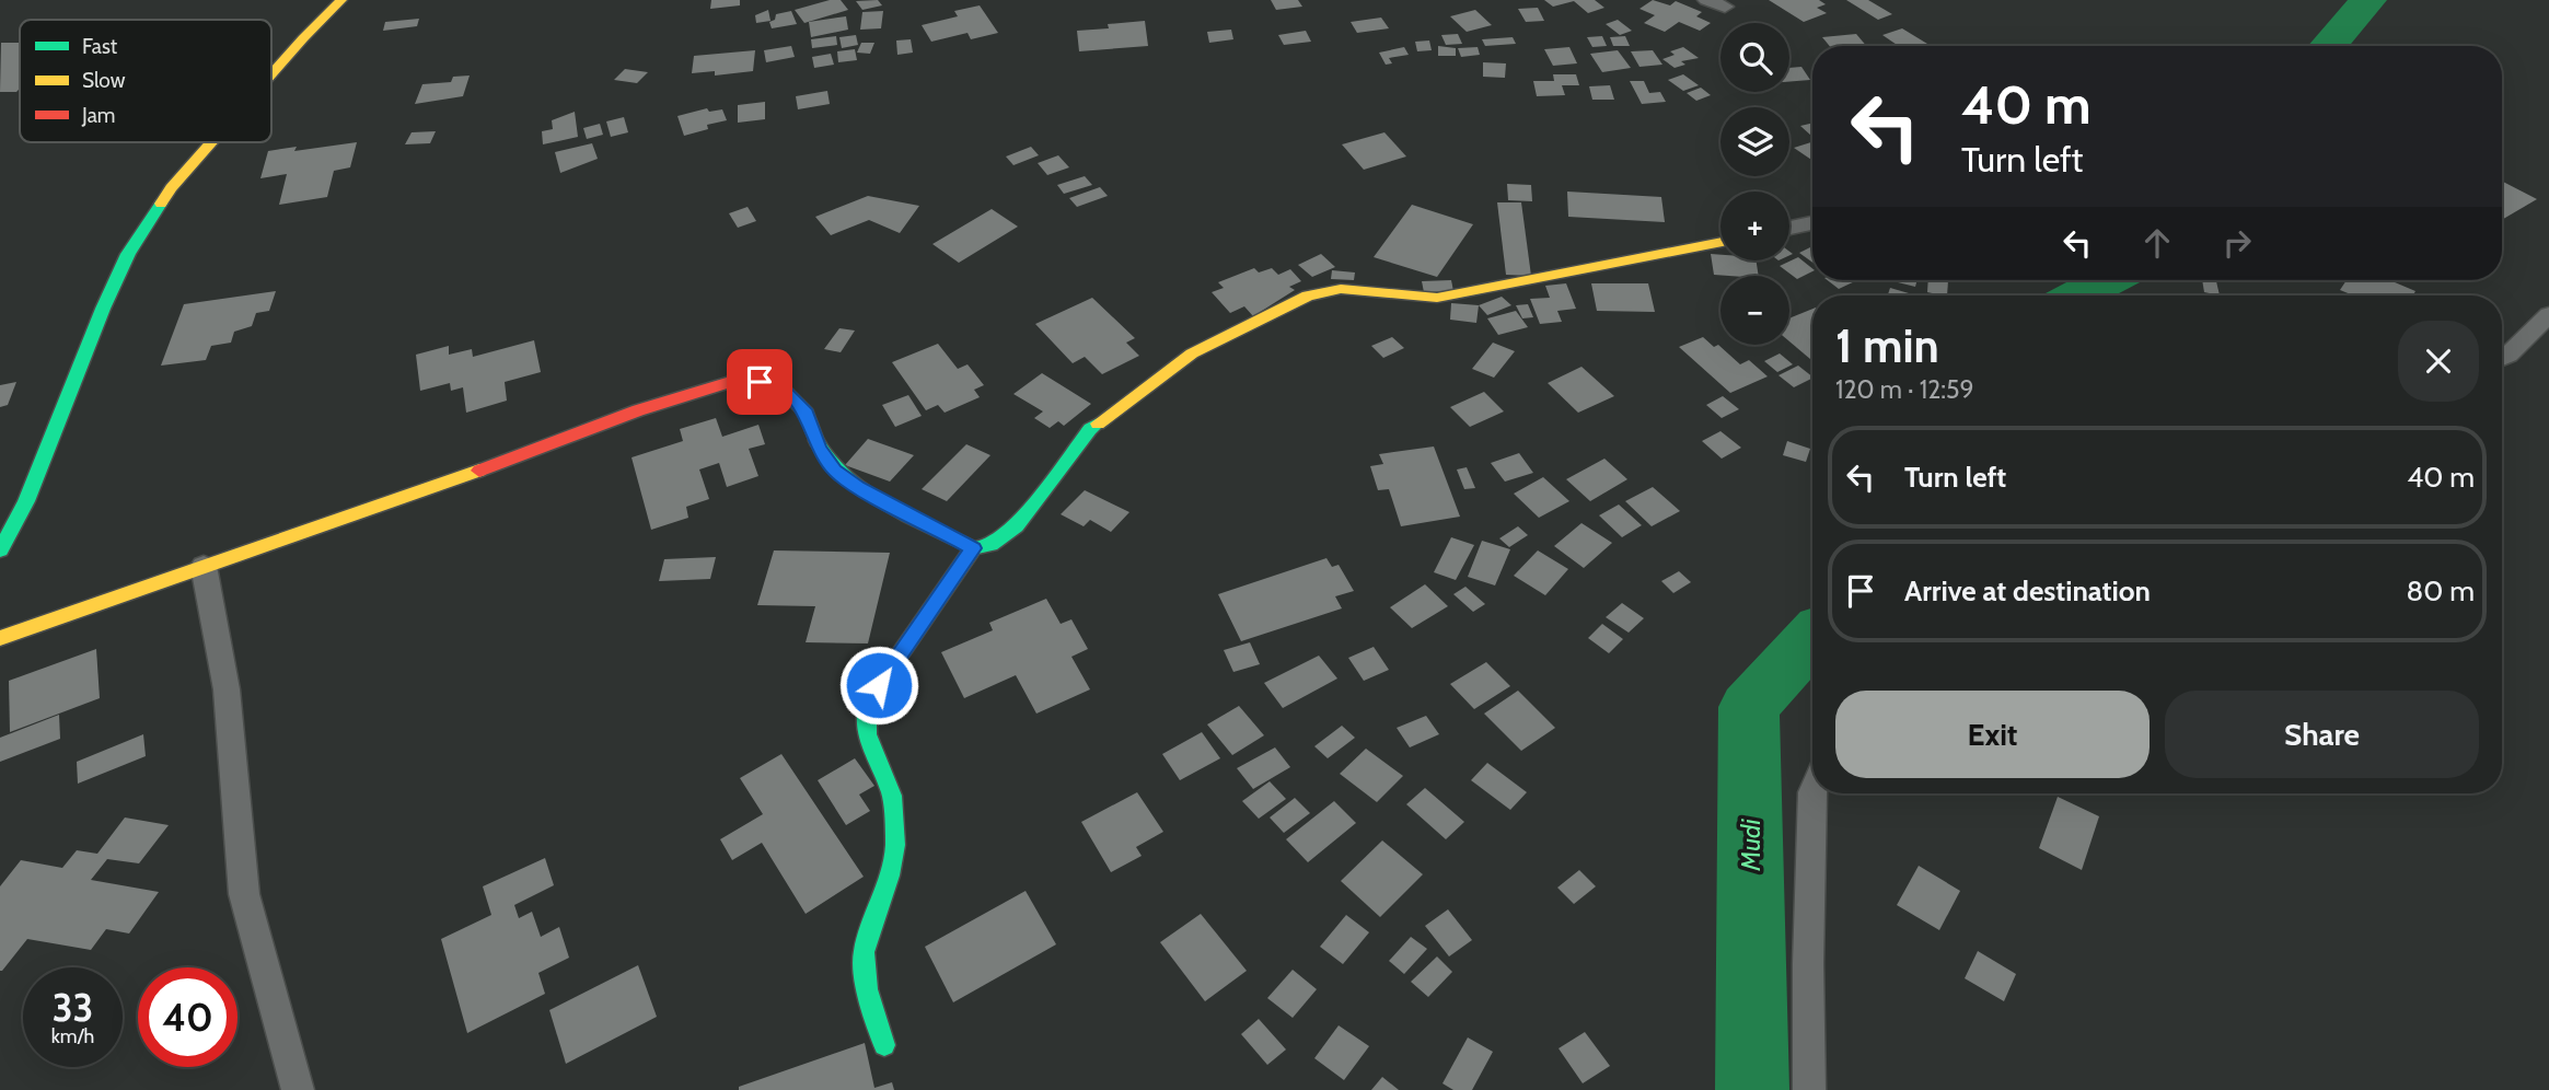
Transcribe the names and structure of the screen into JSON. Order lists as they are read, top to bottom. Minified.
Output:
{"water":["Mudi"],"legend":["Fast","Slow","Jam"],"page":{"map_buttons":["+","−"],"turn":["40 m","Turn left"],"heading":["1 min","120 m · 12:59"],"list":[{"name":"Turn left","value":"40 m"},{"name":"Arrive at destination","value":"80 m"}],"buttons":["Exit","Share"],"speed":"33 km/h","limit":"40"}}
